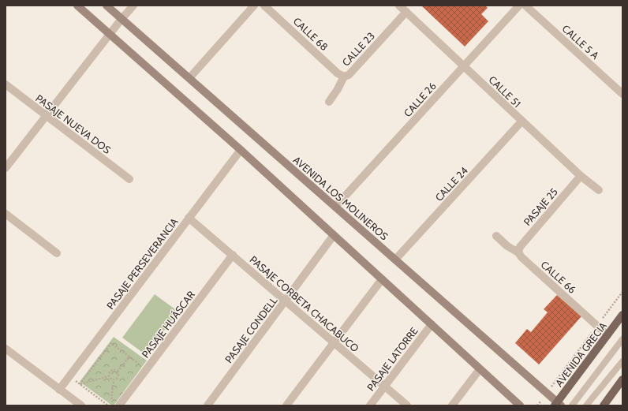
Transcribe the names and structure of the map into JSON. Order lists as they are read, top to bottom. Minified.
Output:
{"streets":{"main road":["AVENIDA GRECIA"],"street":["CALLE 68","CALLE 5 A","CALLE 23","CALLE 51","CALLE 26","PASAJE NUEVA DOS","CALLE 24","AVENIDA LOS MOLINEROS","PASAJE 25","PASAJE PERSEVERANCIA","CALLE 66","PASAJE CORBETA CHACABUCO","PASAJE HUÁSCAR","PASAJE CONDELL","PASAJE LATORRE"]},"crossings":[["CALLE 68","CALLE 23"],["CALLE 23","CALLE 51"],["CALLE 51","CALLE 26"],["CALLE 51","CALLE 24"],["CALLE 51","PASAJE 25"],["CALLE 26","AVENIDA LOS MOLINEROS"],["CALLE 24","AVENIDA LOS MOLINEROS"],["AVENIDA LOS MOLINEROS","AVENIDA GRECIA"],["PASAJE 25","CALLE 66"],["PASAJE PERSEVERANCIA","PASAJE CORBETA CHACABUCO"],["CALLE 66","AVENIDA GRECIA"],["PASAJE CORBETA CHACABUCO","PASAJE HUÁSCAR"],["PASAJE CORBETA CHACABUCO","PASAJE CONDELL"],["PASAJE CORBETA CHACABUCO","PASAJE LATORRE"]]}
